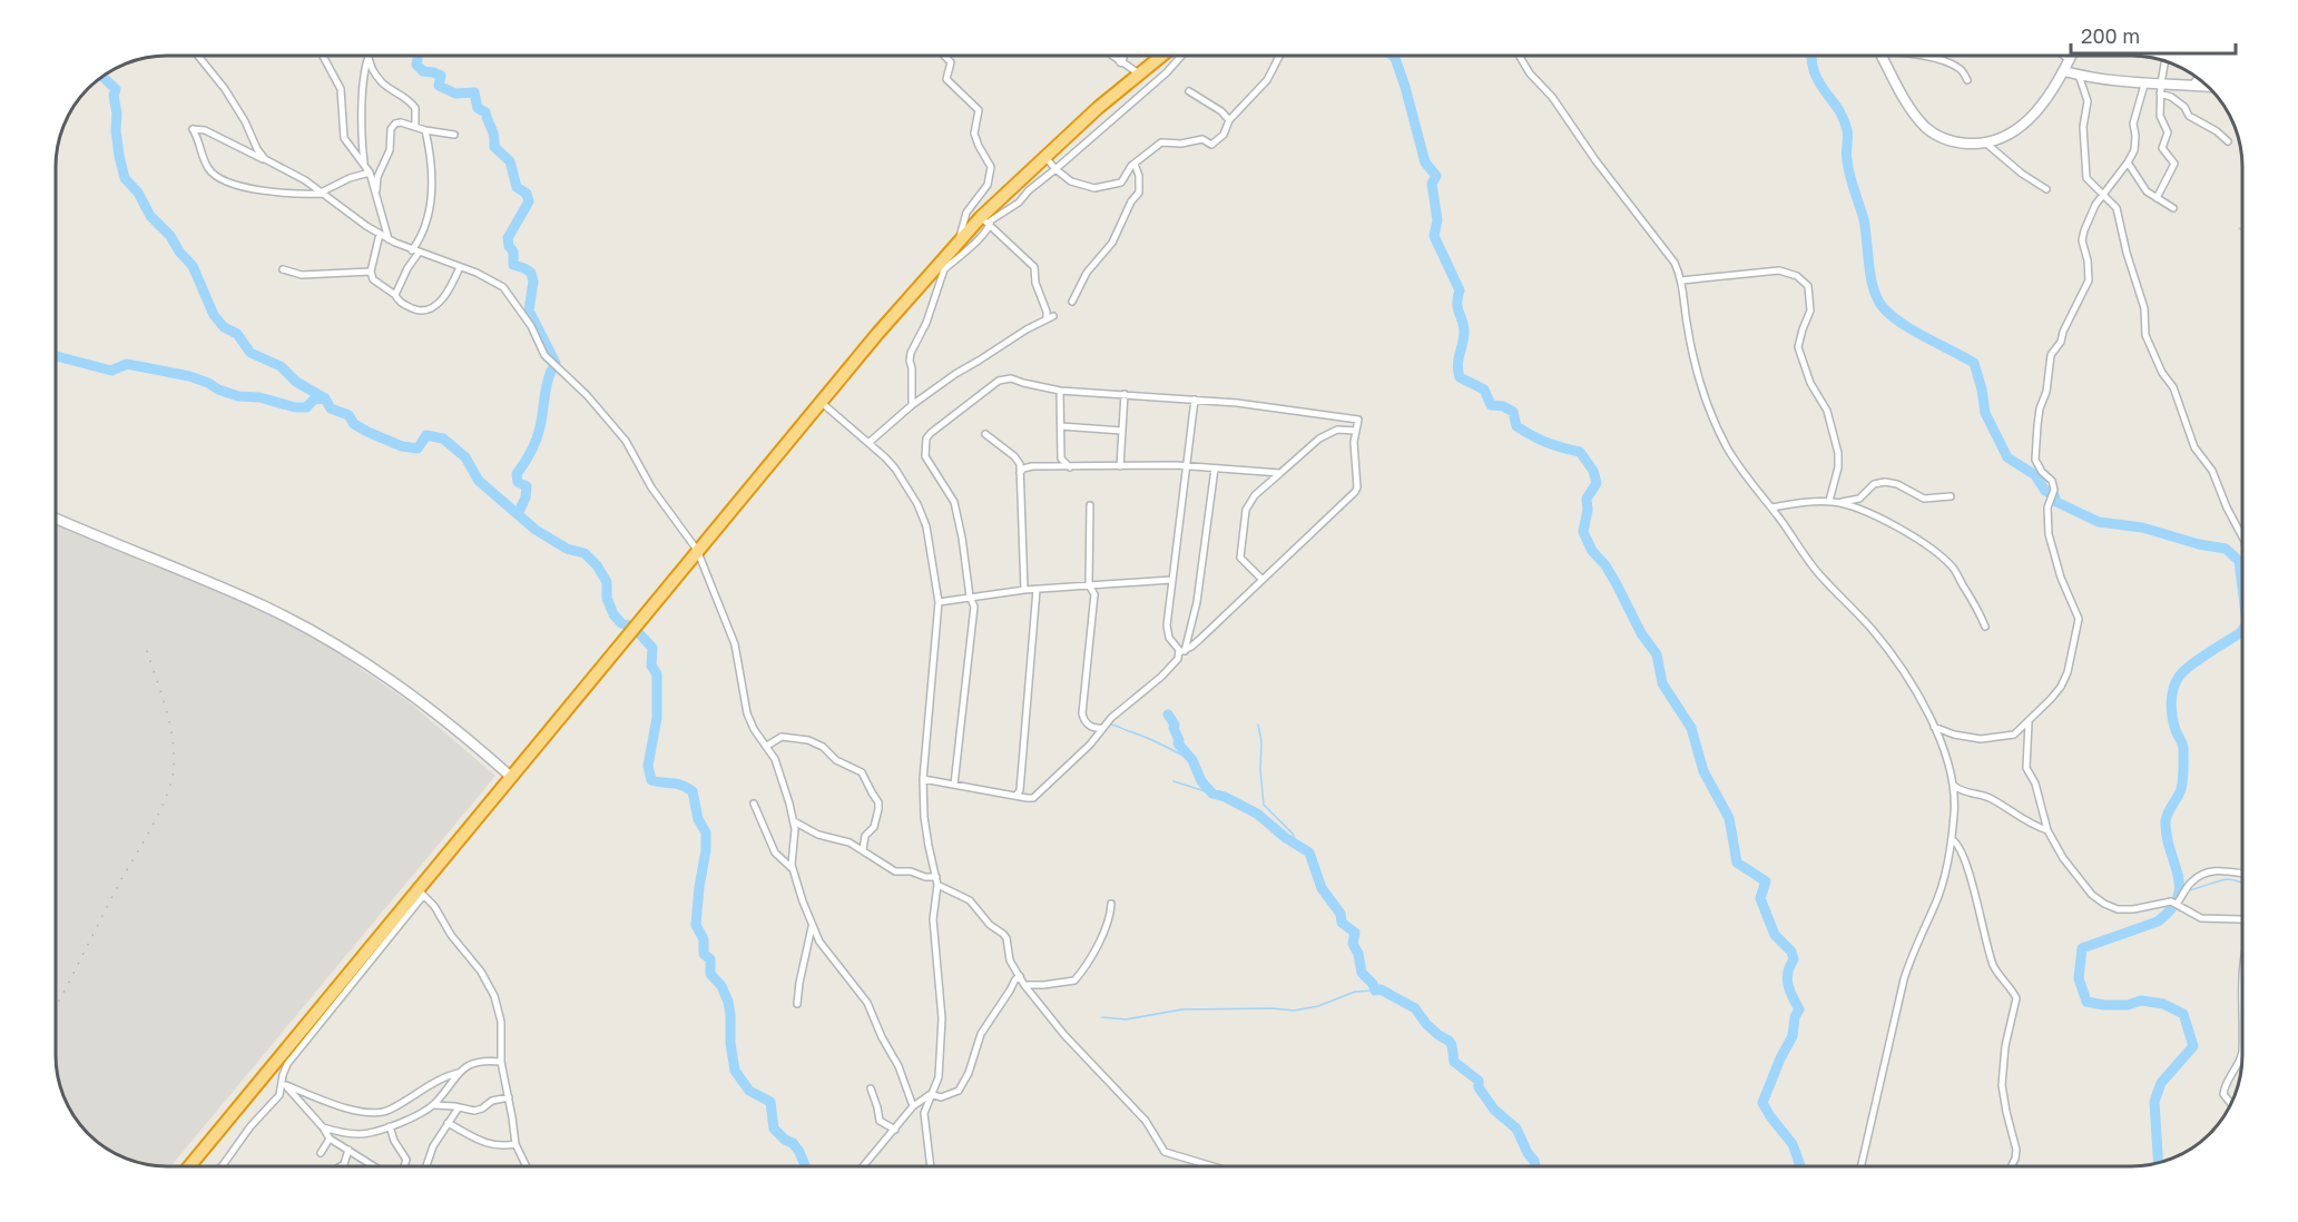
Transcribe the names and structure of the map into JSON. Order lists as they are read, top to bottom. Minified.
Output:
{"scale_bar":"200 m"}
